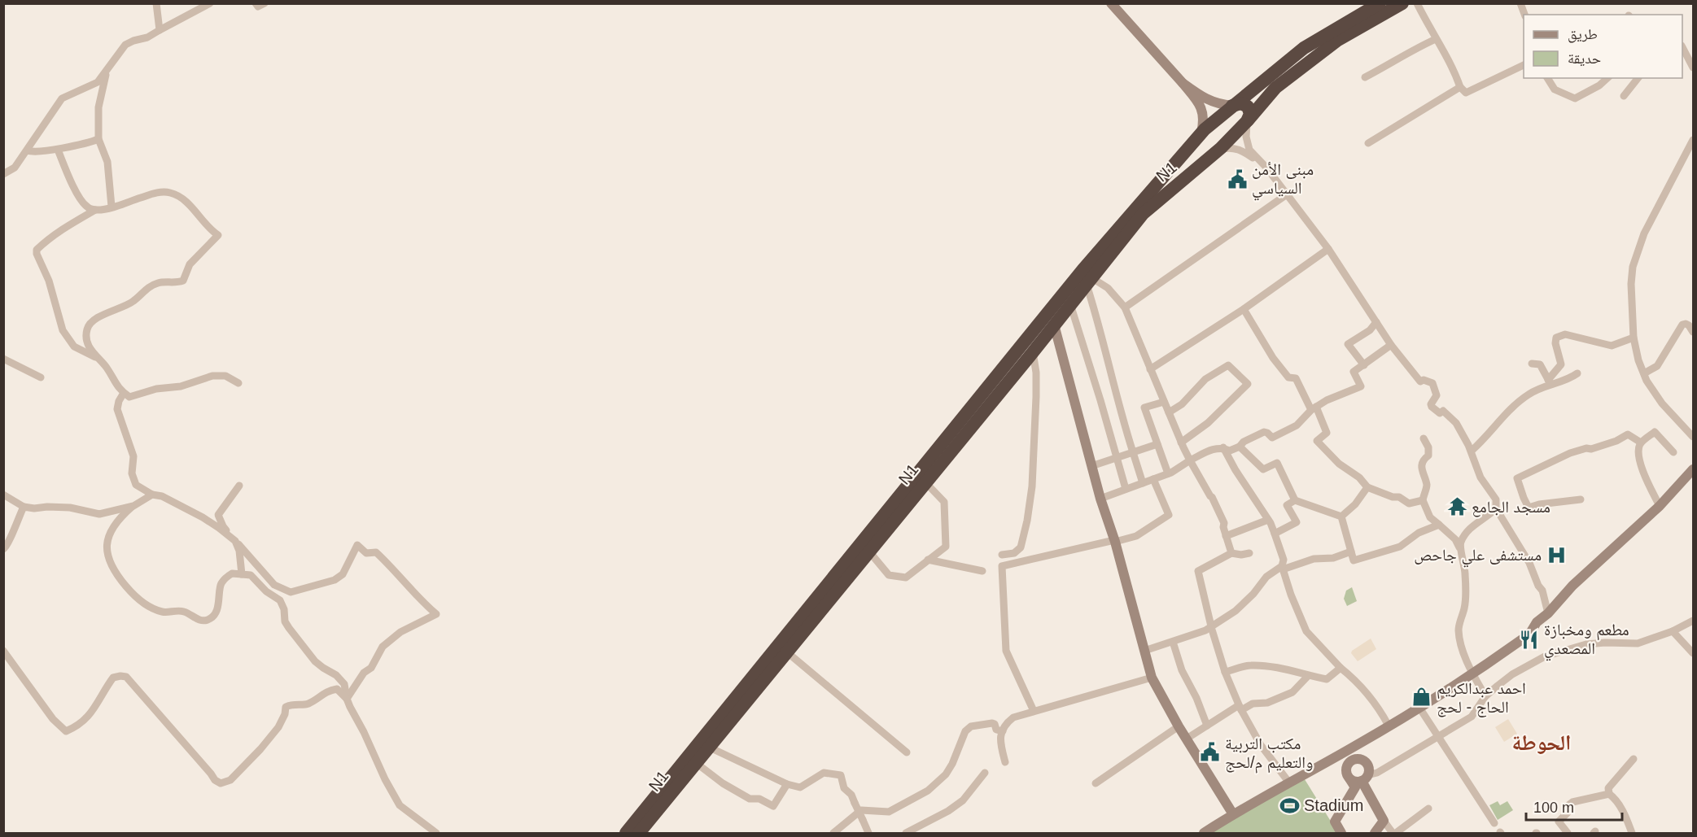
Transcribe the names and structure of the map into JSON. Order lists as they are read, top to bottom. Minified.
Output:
{"streets":{"highway":["N1"]},"districts":["الحوطة"],"places":{"public building":["مبنى الأمن السياسي","مكتب التربية والتعليم م/لحج"],"temple":["مسجد الجامع"],"hospital":["مستشفى علي جاحص"],"restaurant":["مطعم ومخبازة المصعدي"],"shop":["احمد عبدالكريم الحاج - لحج"],"sports":["Stadium"]},"legend":["طريق","حديقة"],"scale_bar":"100 m"}
